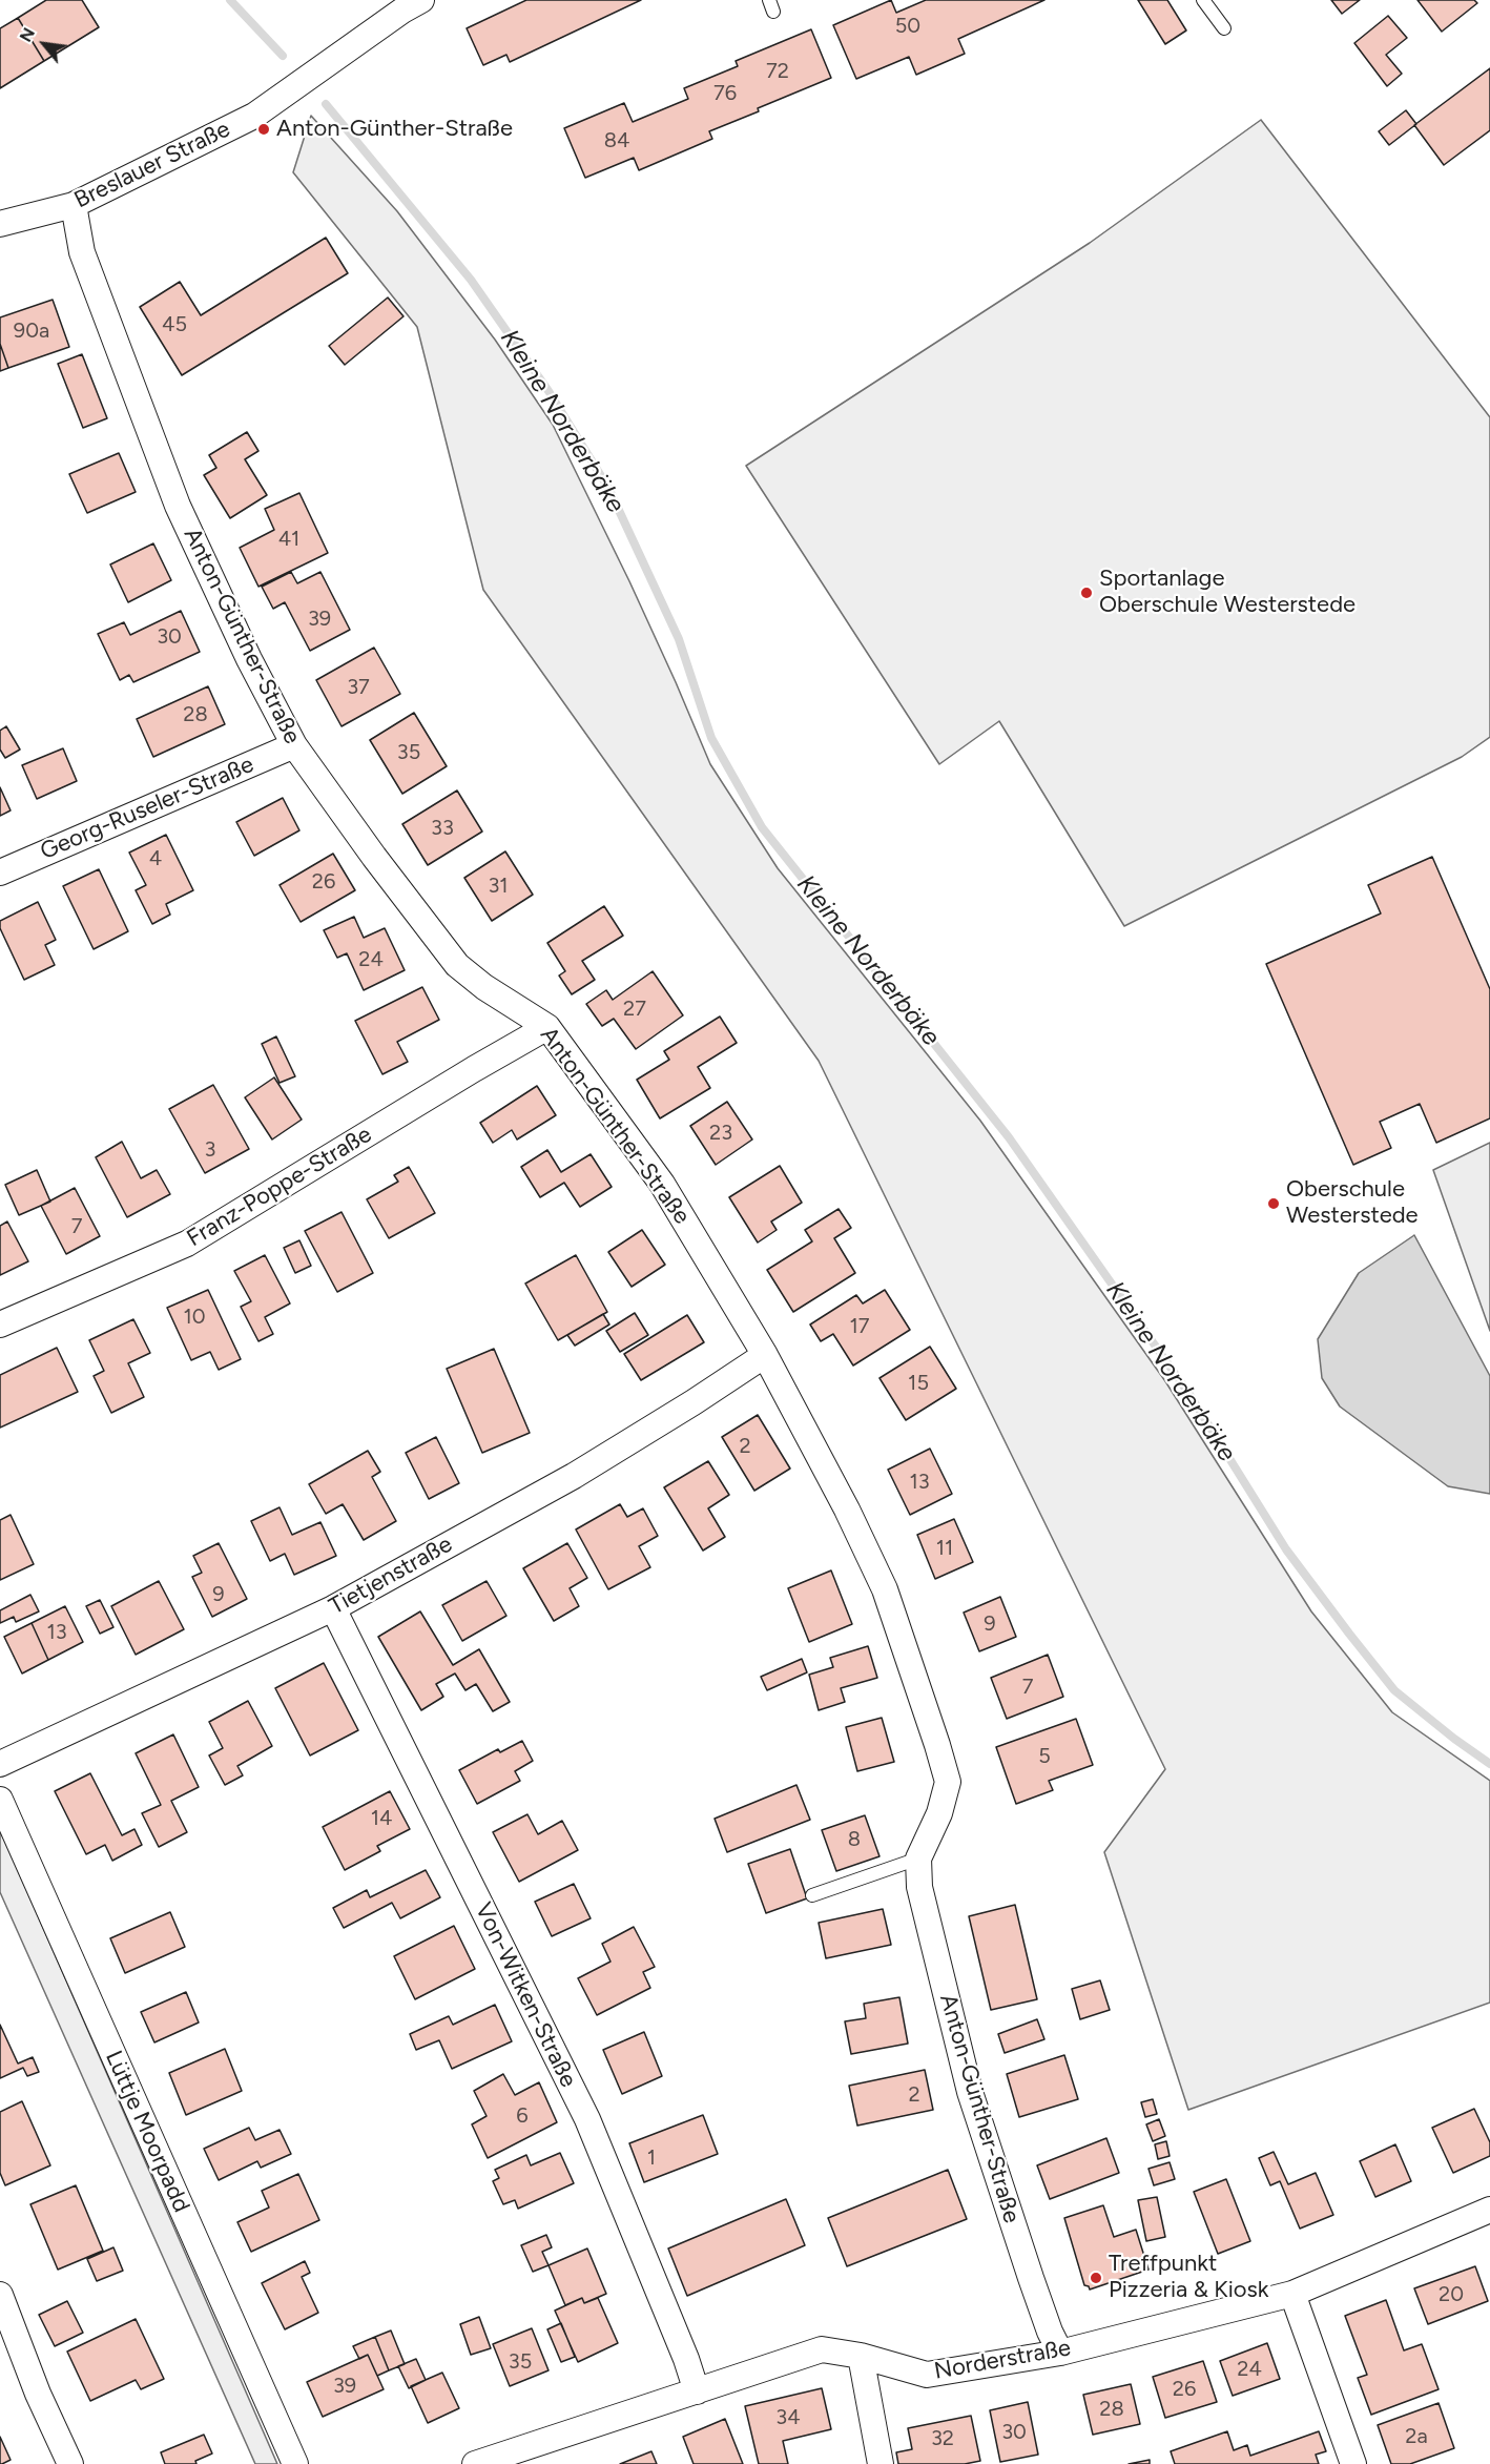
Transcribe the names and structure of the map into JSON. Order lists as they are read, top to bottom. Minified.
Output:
{"streets":{"street":["Breslauer Straße","Anton-Günther-Straße","Georg-Ruseler-Straße","Franz-Poppe-Straße","Tietjenstraße","Von-Witken-Straße","Lüttje Moorpadd","Norderstraße"]},"crossings":[["Breslauer Straße","Anton-Günther-Straße"],["Anton-Günther-Straße","Georg-Ruseler-Straße"],["Anton-Günther-Straße","Franz-Poppe-Straße"],["Anton-Günther-Straße","Tietjenstraße"],["Anton-Günther-Straße","Norderstraße"],["Tietjenstraße","Von-Witken-Straße"],["Von-Witken-Straße","Norderstraße"]],"water":["Kleine Norderbäke"],"places":["Anton-Günther-Straße","Sportanlage Oberschule Westerstede","Oberschule Westerstede","Treffpunkt Pizzeria & Kiosk"],"house_numbers":["50","72","76","84","45","90a","41","39","30","37","28","35","33","4","26","31","24","27","23","3","7","10","17","15","2","13","11","9","9","13","7","5","14","8","2","6","1","20","35","24","39","26","28","34","30","2a","32"],"north":"top left"}
